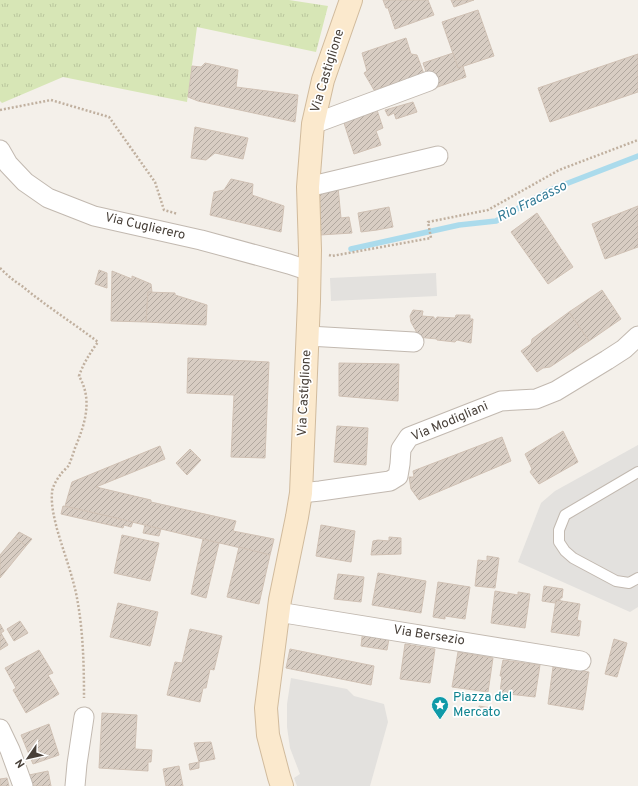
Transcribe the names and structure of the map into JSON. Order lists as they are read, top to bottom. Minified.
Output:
{"streets":{"main road":["Via Castiglione"],"street":["Via Cuglierero","Via Modigliani","Via Bersezio"]},"crossings":[["Via Castiglione","Via Cuglierero"],["Via Castiglione","Via Modigliani"],["Via Castiglione","Via Bersezio"]],"water":["Rio Fracasso"],"places":{"place":["Piazza del Mercato"]},"north":"bottom left"}
